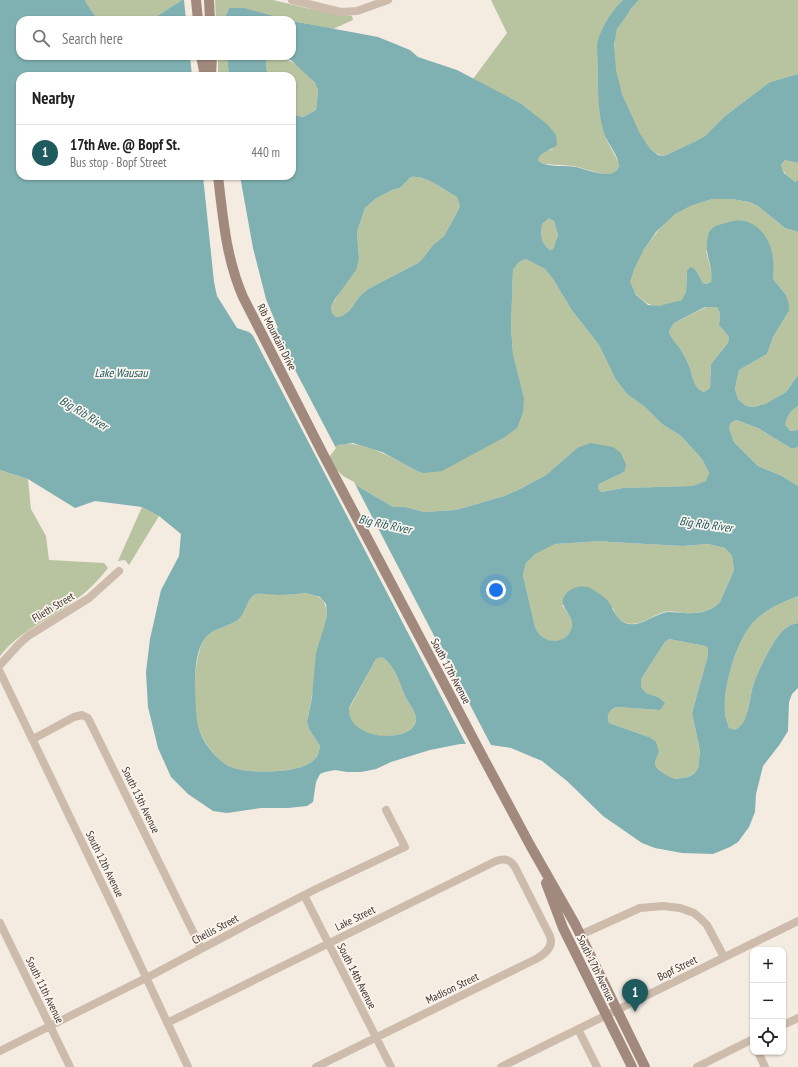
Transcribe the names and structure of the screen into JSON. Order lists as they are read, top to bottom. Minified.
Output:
{"streets":{"main road":["Rib Mountain Drive","South 17th Avenue"],"street":["Flieth Street","South 13th Avenue","South 12th Avenue","Lake Street","Chellis Street","Bopf Street","South 14th Avenue","Madison Street","South 11th Avenue"]},"crossings":[["Rib Mountain Drive","South 17th Avenue"],["South 17th Avenue","Bopf Street"],["South 13th Avenue","South 12th Avenue"],["South 13th Avenue","Chellis Street"],["South 12th Avenue","Lake Street"],["South 12th Avenue","Chellis Street"],["Lake Street","South 14th Avenue"],["Lake Street","Madison Street"],["Chellis Street","South 14th Avenue"],["Chellis Street","South 11th Avenue"],["South 14th Avenue","Madison Street"]],"water":["Lake Wausau","Big Rib River"],"page":{"search":"Search here","heading":"Nearby","list":[{"mark":"1","name":"17th Ave. @ Bopf St.","note":"Bus stop · Bopf Street","value":"440 m"}],"map_buttons":["+","−"],"pins":"1"}}
